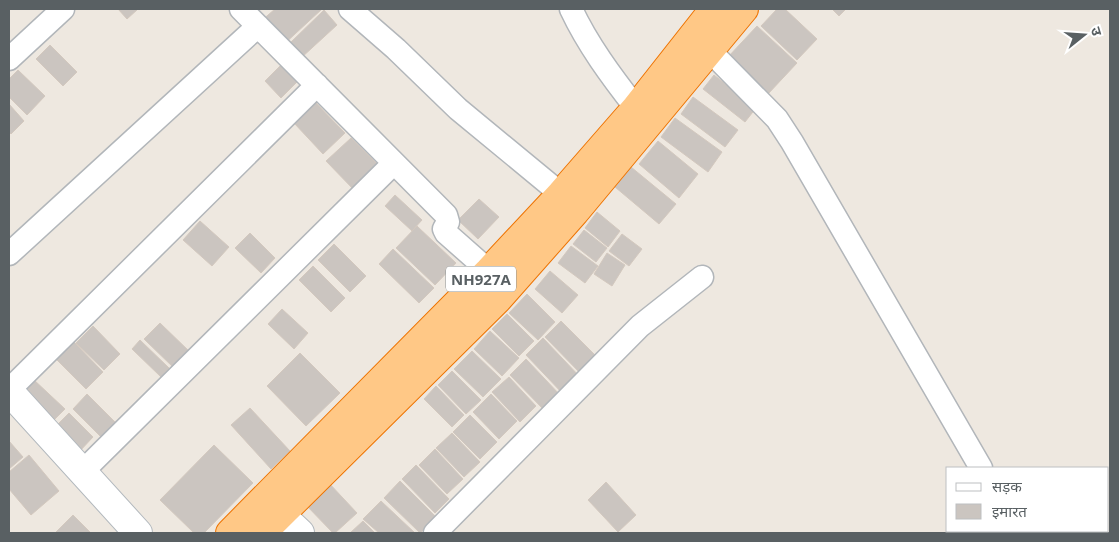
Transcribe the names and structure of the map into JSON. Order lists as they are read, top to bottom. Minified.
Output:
{"streets":{"highway":["NH927A"]},"legend":["सड़क","इमारत"],"north":"right"}
